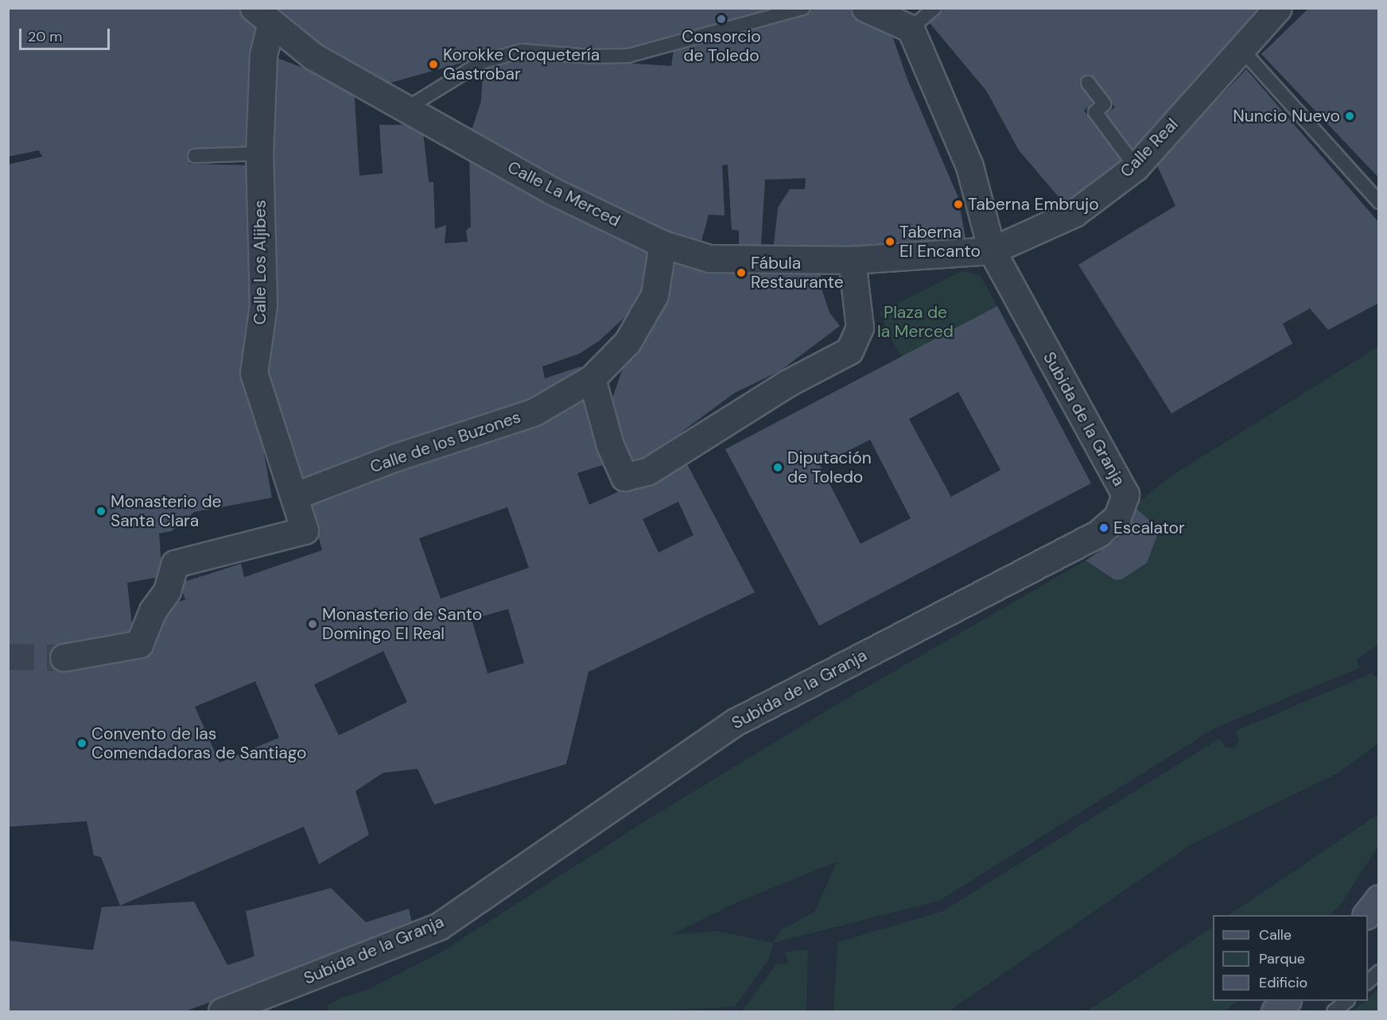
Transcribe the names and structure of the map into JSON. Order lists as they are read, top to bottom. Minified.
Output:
{"streets":{"street":["Calle Real","Calle La Merced","Calle Los Aljibes","Subida de la Granja","Calle de los Buzones"]},"crossings":[["Calle Real","Subida de la Granja"],["Calle La Merced","Calle Los Aljibes"],["Calle La Merced","Calle de los Buzones"],["Calle Los Aljibes","Calle de los Buzones"]],"parks":["Plaza de la Merced"],"places":["Consorcio de Toledo","Korokke Croquetería Gastrobar","Nuncio Nuevo","Taberna Embrujo","Taberna El Encanto","Fábula Restaurante","Diputación de Toledo","Monasterio de Santa Clara","Escalator","Monasterio de Santo Domingo El Real","Convento de las Comendadoras de Santiago"],"legend":["Calle","Parque","Edificio"],"scale_bar":"20 m"}
